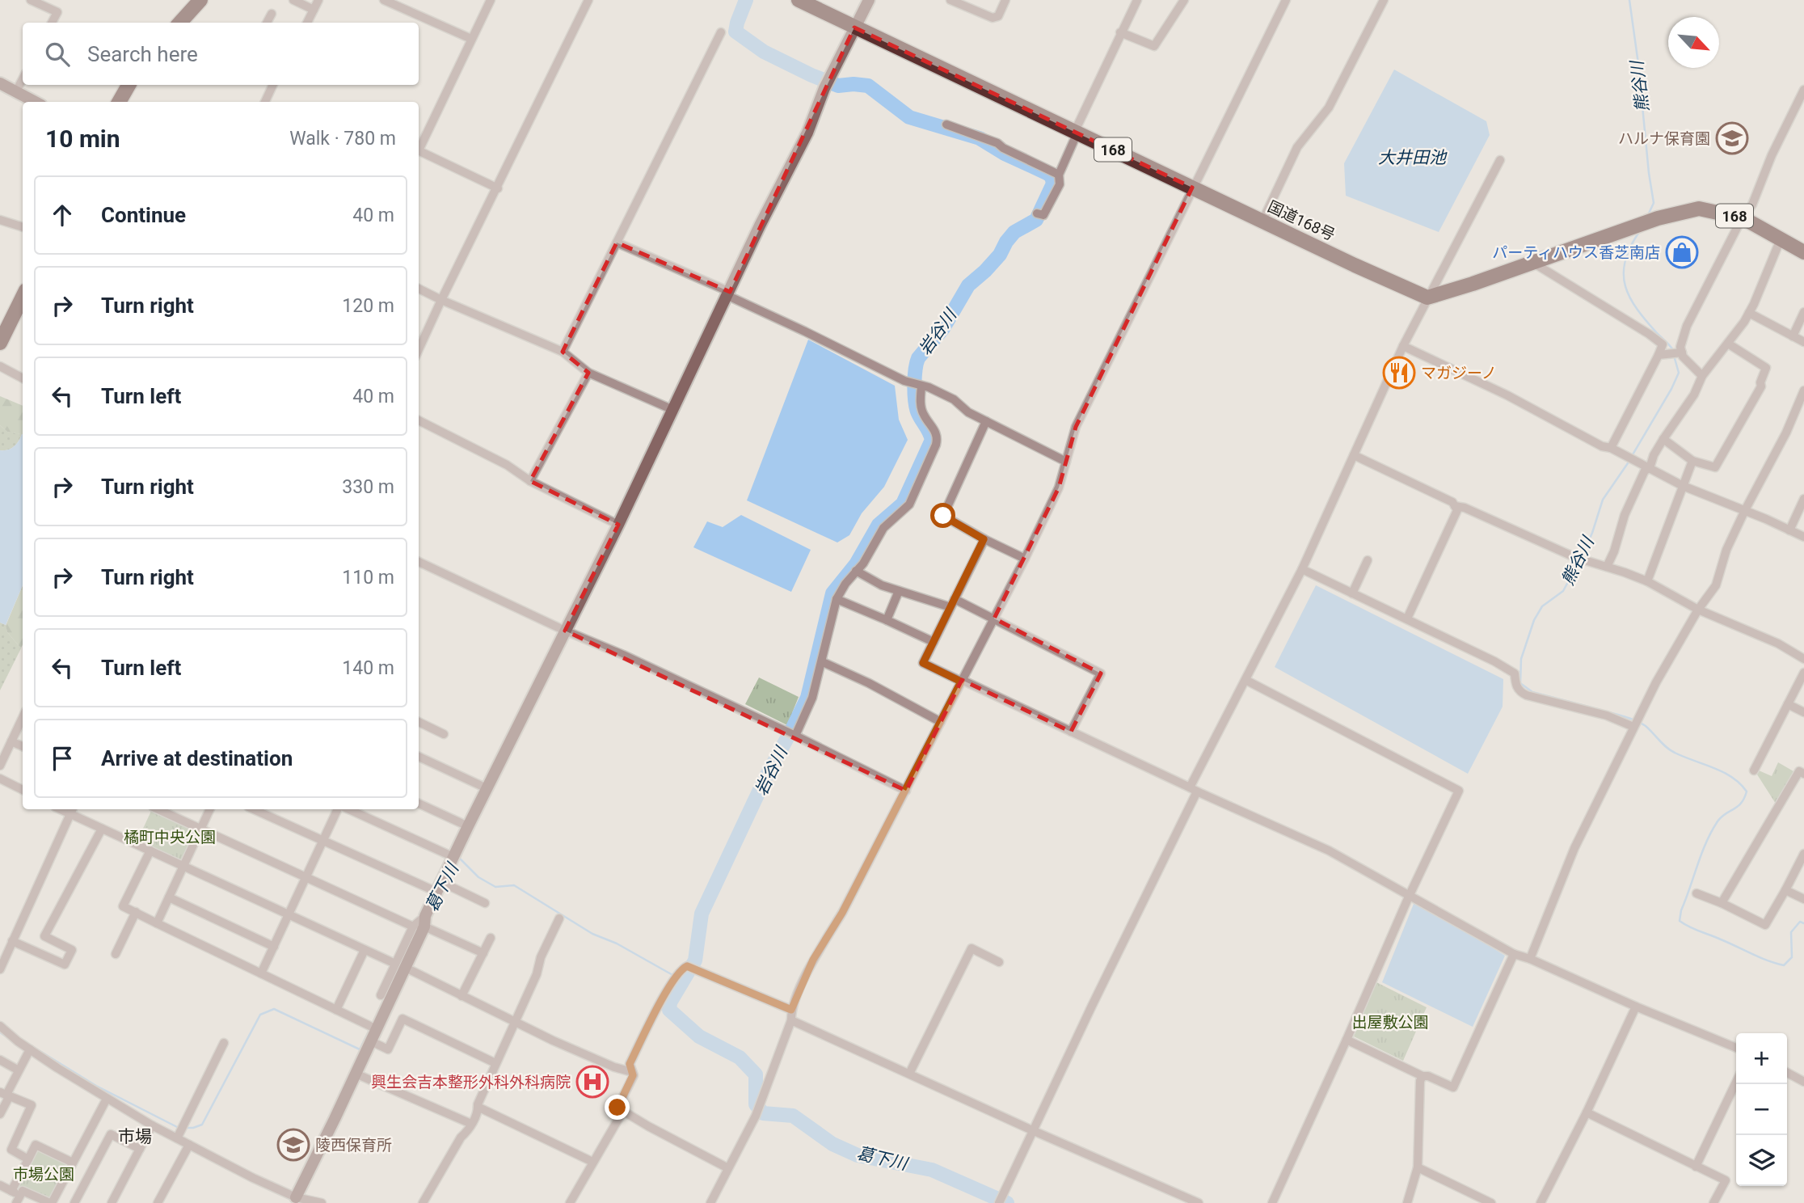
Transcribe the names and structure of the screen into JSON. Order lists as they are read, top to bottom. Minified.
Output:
{"streets":{"highway":["168","国道168号"]},"crossings":[["168","国道168号"]],"districts":["市場"],"water":["熊谷川","大井田池","岩谷川","葛下川"],"parks":["橘町中央公園","出屋敷公園","市場公園"],"places":{"school or university":["ハルナ保育園","陵西保育所"],"shop":["パーティハウス香芝南店"],"restaurant":["マガジーノ"],"hospital":["興生会吉本整形外科外科病院"]},"north":"bottom right","page":{"search":"Search here","heading":["10 min","Walk · 780 m"],"list":[["Continue","40 m"],["Turn right","120 m"],["Turn left","40 m"],["Turn right","330 m"],["Turn right","110 m"],["Turn left","140 m"],"Arrive at destination"],"map_buttons":["+","−"]}}
